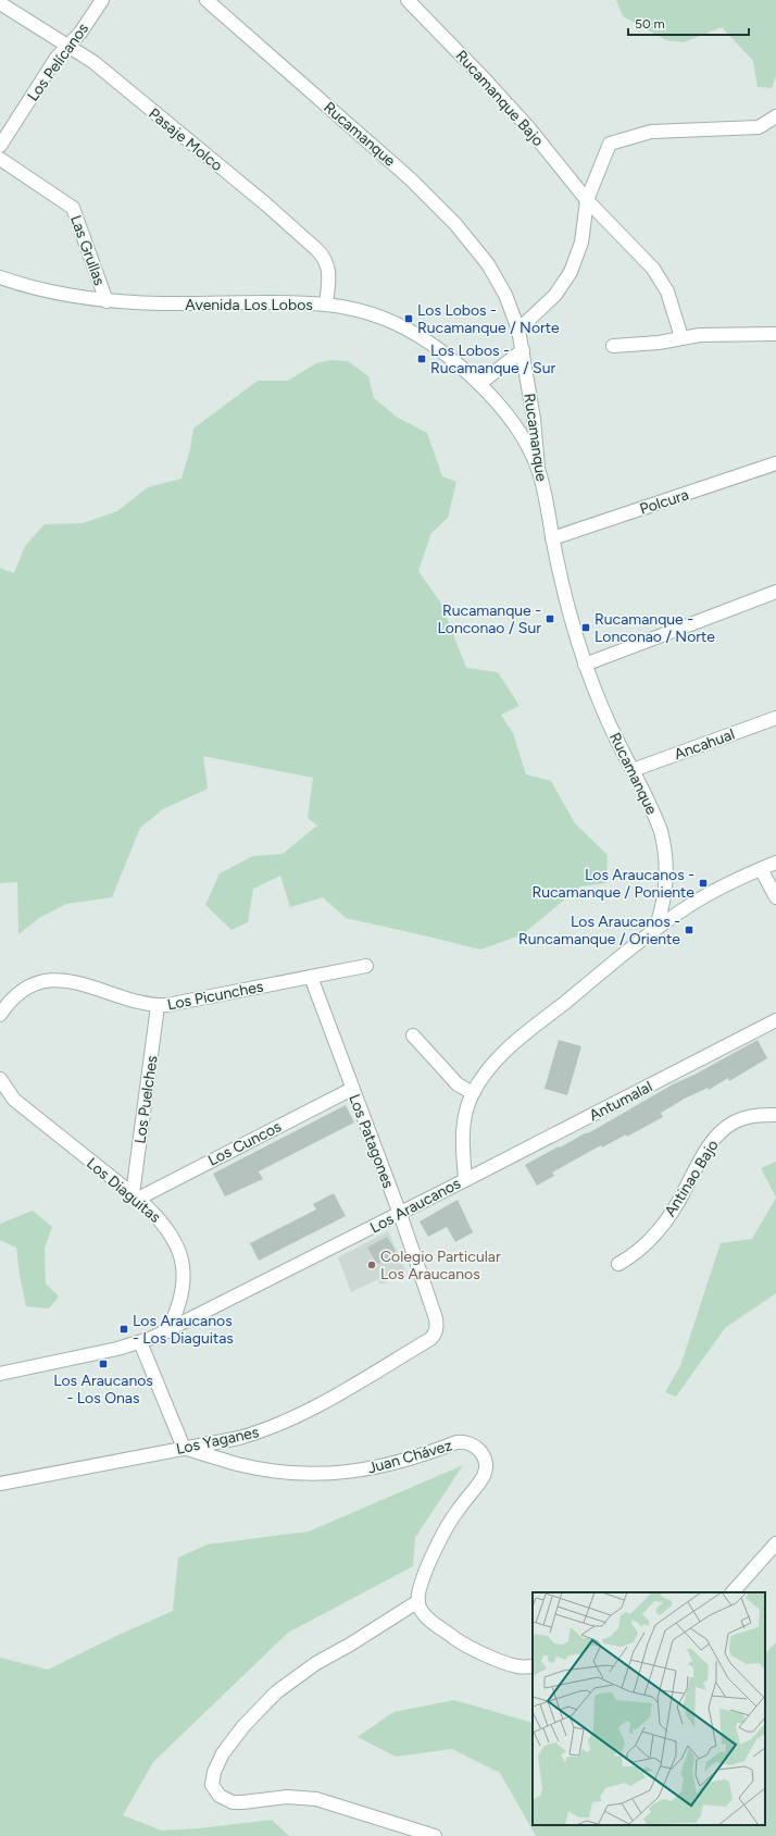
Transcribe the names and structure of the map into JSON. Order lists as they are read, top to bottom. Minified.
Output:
{"streets":{"street":["Los Pelícanos","Rucamanque Bajo","Rucamanque","Pasaje Molco","Las Grullas","Avenida Los Lobos","Polcura","Ancahual","Los Picunches","Los Puelches","Antumalal","Los Patagones","Los Cuncos","Antinao Bajo","Los Diaguitas","Los Araucanos","Los Yaganes","Juan Chávez"]},"crossings":[["Los Pelícanos","Pasaje Molco"],["Rucamanque","Avenida Los Lobos"],["Rucamanque","Polcura"],["Rucamanque","Ancahual"],["Rucamanque","Los Araucanos"],["Pasaje Molco","Avenida Los Lobos"],["Las Grullas","Avenida Los Lobos"],["Los Picunches","Los Puelches"],["Los Picunches","Los Patagones"],["Los Puelches","Los Cuncos"],["Los Puelches","Los Diaguitas"],["Antumalal","Los Araucanos"],["Los Patagones","Los Cuncos"],["Los Patagones","Los Araucanos"],["Los Patagones","Los Yaganes"],["Los Cuncos","Los Diaguitas"],["Los Diaguitas","Los Araucanos"],["Los Yaganes","Juan Chávez"]],"places":{"transit":["Los Lobos - Rucamanque / Norte","Los Lobos - Rucamanque / Sur","Rucamanque - Lonconao / Sur","Rucamanque - Lonconao / Norte","Los Araucanos - Rucamanque / Poniente","Los Araucanos - Runcamanque / Oriente","Los Araucanos - Los Diaguitas","Los Araucanos - Los Onas"],"other":["Colegio Particular Los Araucanos"]},"scale_bar":"50 m"}
